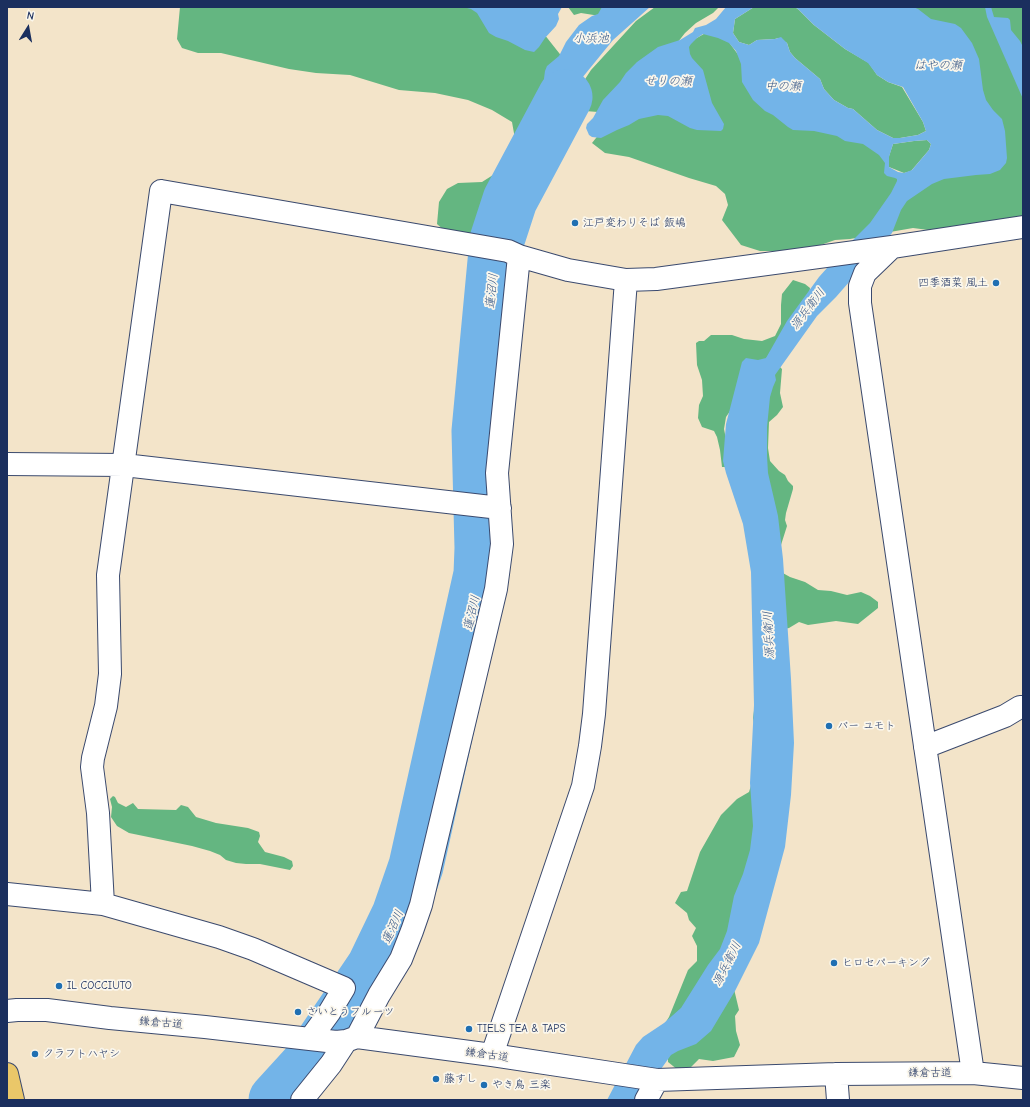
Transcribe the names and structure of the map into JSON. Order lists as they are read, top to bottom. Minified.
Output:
{"streets":{"street":["鎌倉古道"]},"water":["小浜池","はやの瀬","せりの瀬","中の瀬","蓮沼川","源兵衛川"],"places":["江戸変わりそば 飯嶋","四季酒菜 風土","バー ユモト","ヒロセパーキング","IL COCCIUTO","さいとうフルーツ","TIELS TEA & TAPS","クラフトハヤシ","藤すし","やき鳥 三楽"],"north":"top"}
